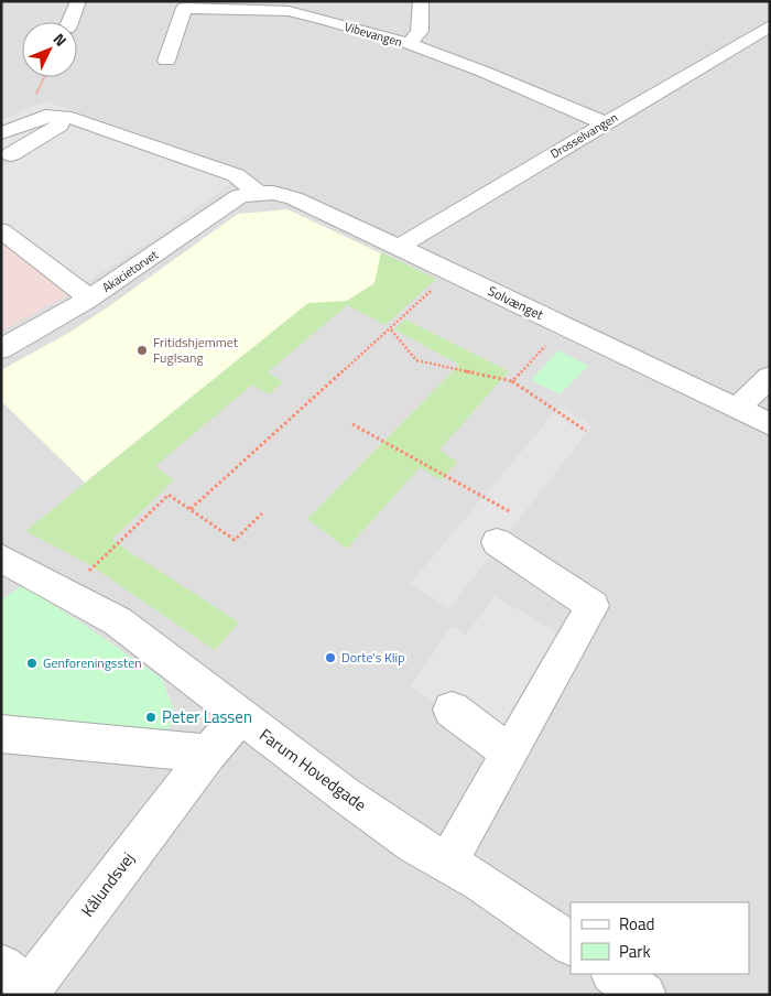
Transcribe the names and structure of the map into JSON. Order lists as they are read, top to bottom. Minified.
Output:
{"streets":{"street":["Vibevangen","Drosselvangen","Akacietorvet","Solvænget","Farum Hovedgade","Kålundsvej"]},"crossings":[["Vibevangen","Drosselvangen"],["Drosselvangen","Solvænget"],["Akacietorvet","Solvænget"],["Farum Hovedgade","Kålundsvej"]],"places":["Fritidshjemmet Fuglsang","Dorte's Klip","Genforeningssten","Peter Lassen"],"legend":["Road","Park"],"north":"top right"}
